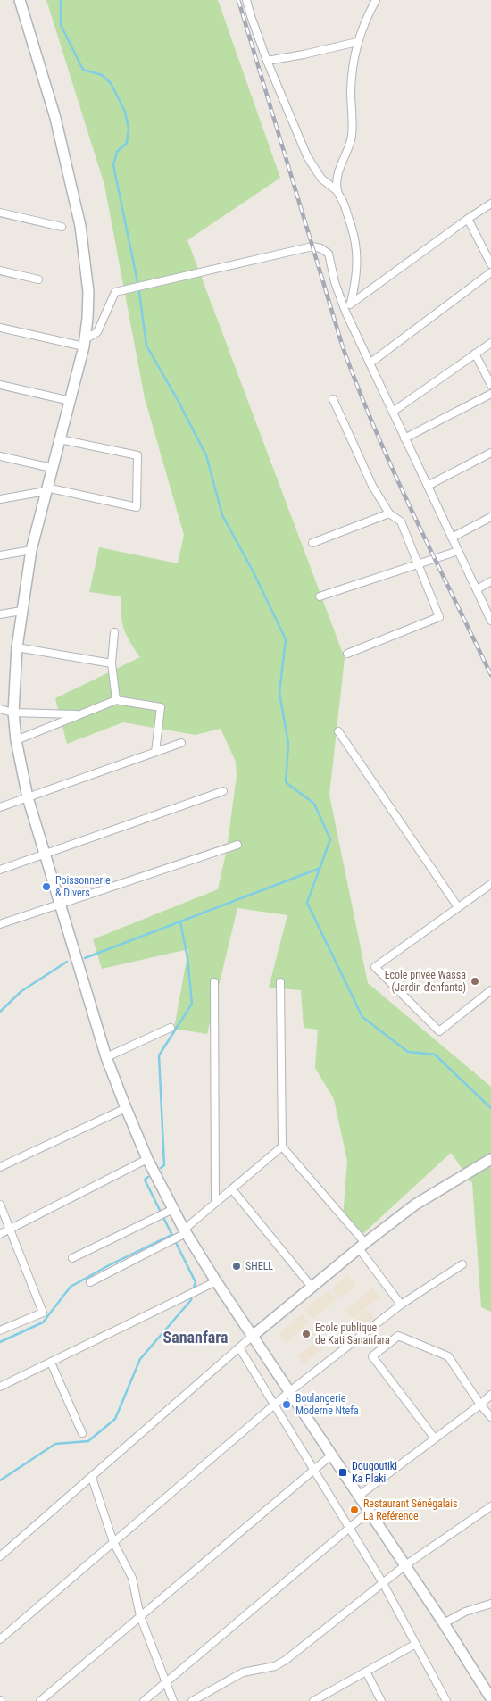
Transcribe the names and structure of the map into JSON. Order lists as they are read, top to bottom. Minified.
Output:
{"districts":["Sananfara"],"places":{"other":["Poissonnerie & Divers","Ecole privée Wassa (Jardin d'enfants)","SHELL","Ecole publique de Kati Sananfara","Boulangerie Moderne Ntefa","Restaurant Sénégalais La Reférence"],"transit":["Dougoutiki Ka Plaki"]}}
